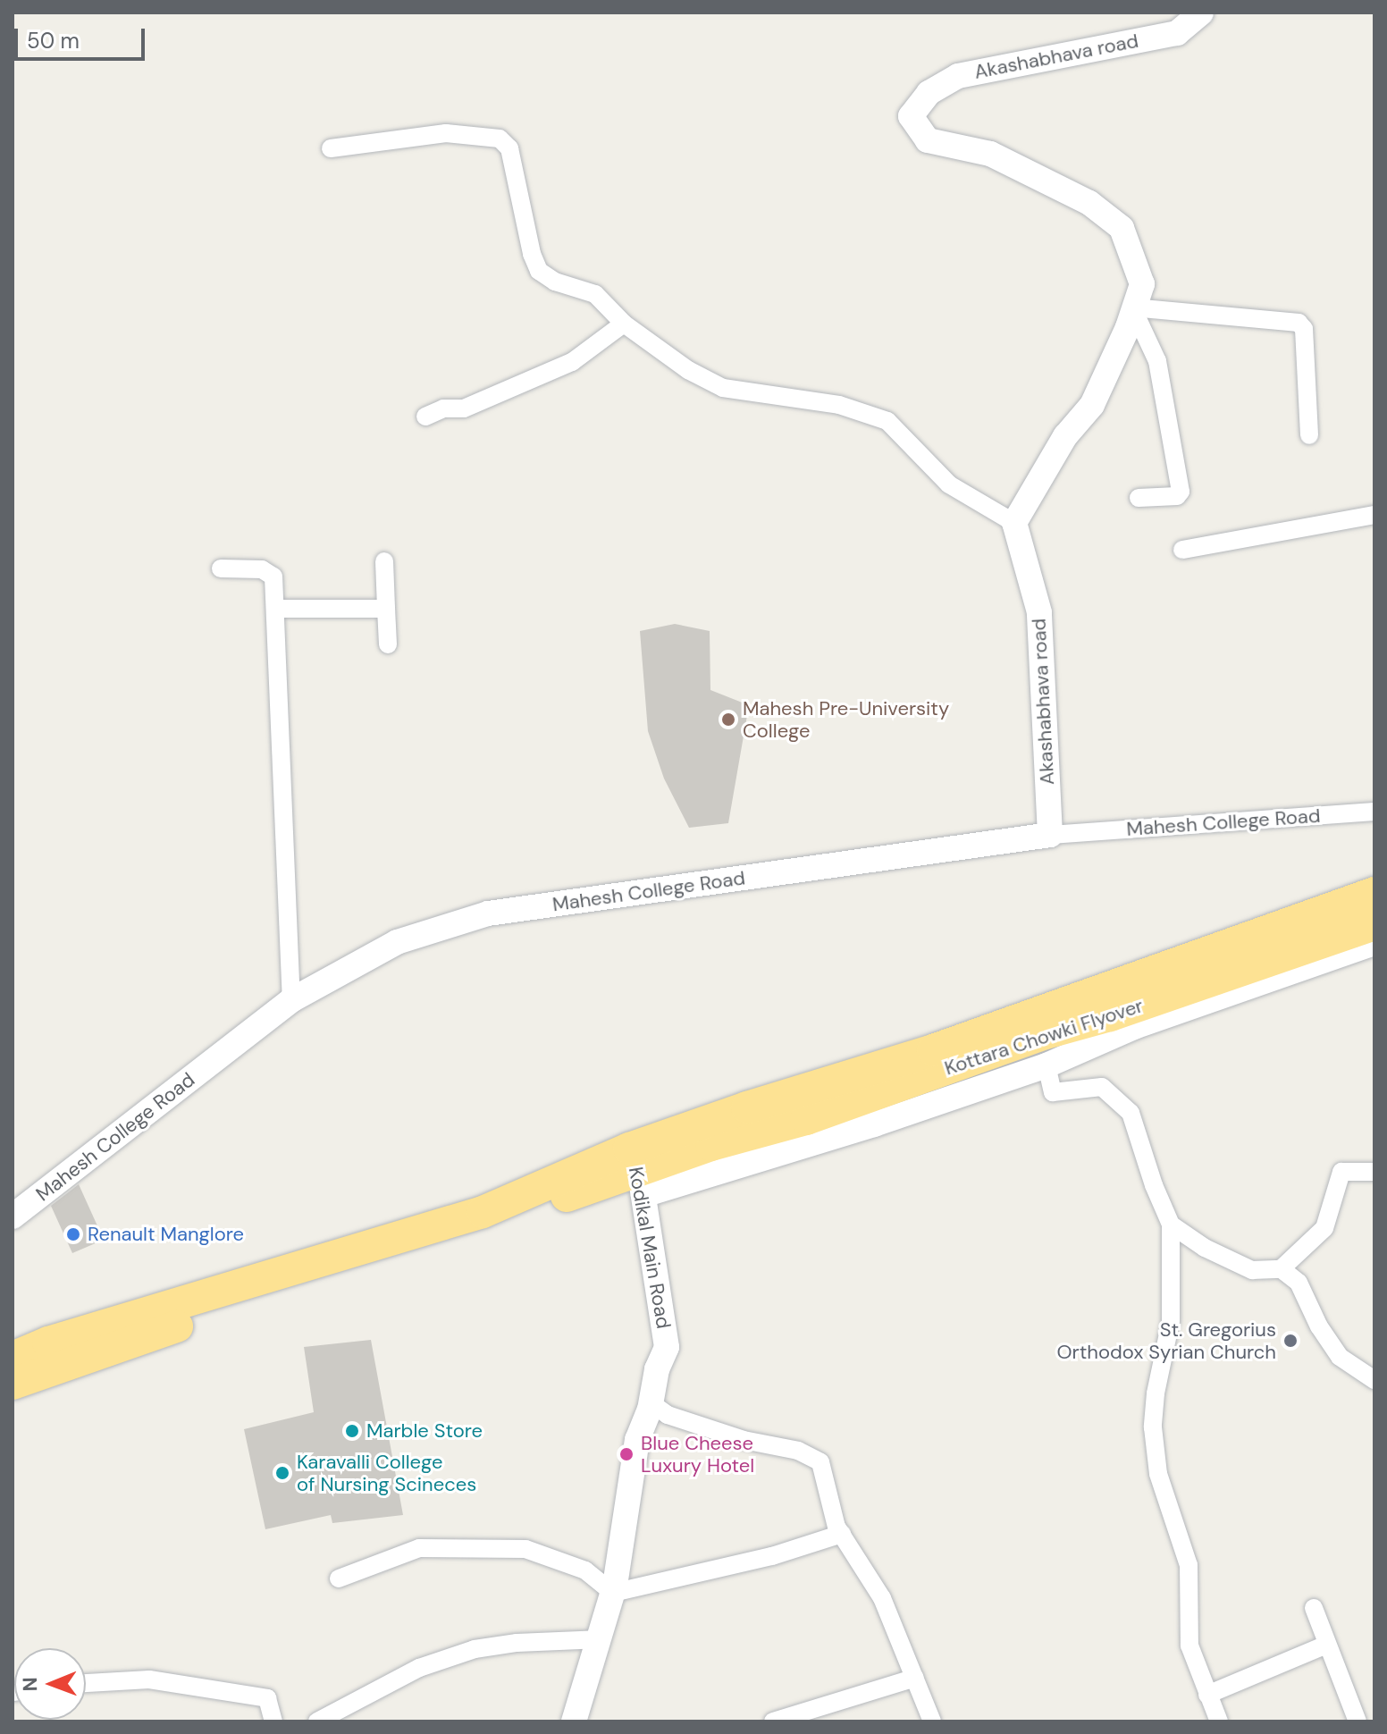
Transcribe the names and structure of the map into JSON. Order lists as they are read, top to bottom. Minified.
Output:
{"streets":{"highway":["Kottara Chowki Flyover"],"street":["Akashabhava road","Mahesh College Road","Kodikal Main Road"]},"crossings":[["Akashabhava road","Mahesh College Road"],["Kottara Chowki Flyover","Kodikal Main Road"]],"places":["Mahesh Pre-University College","Renault Manglore","St. Gregorius Orthodox Syrian Church","Marble Store","Blue Cheese Luxury Hotel","Karavalli College of Nursing Scineces"],"scale_bar":"50 m","north":"left"}
